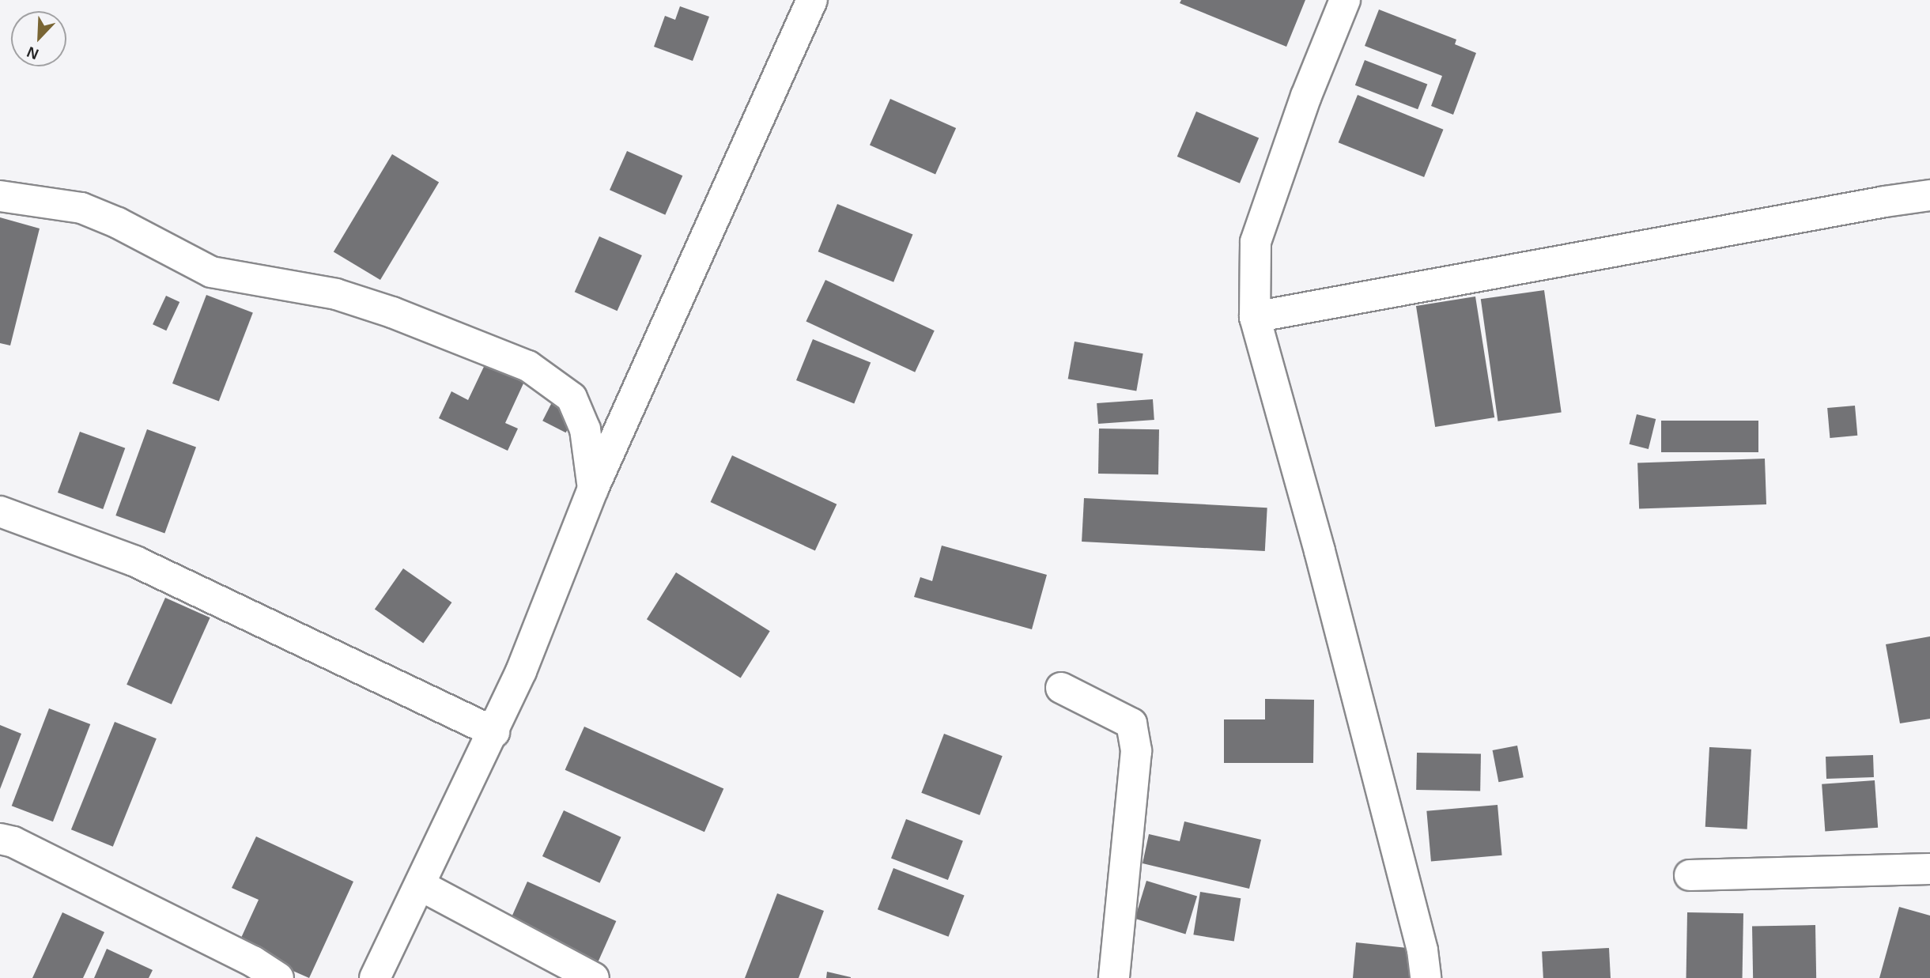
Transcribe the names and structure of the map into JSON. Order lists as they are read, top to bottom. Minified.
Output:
{"north":"bottom left"}
